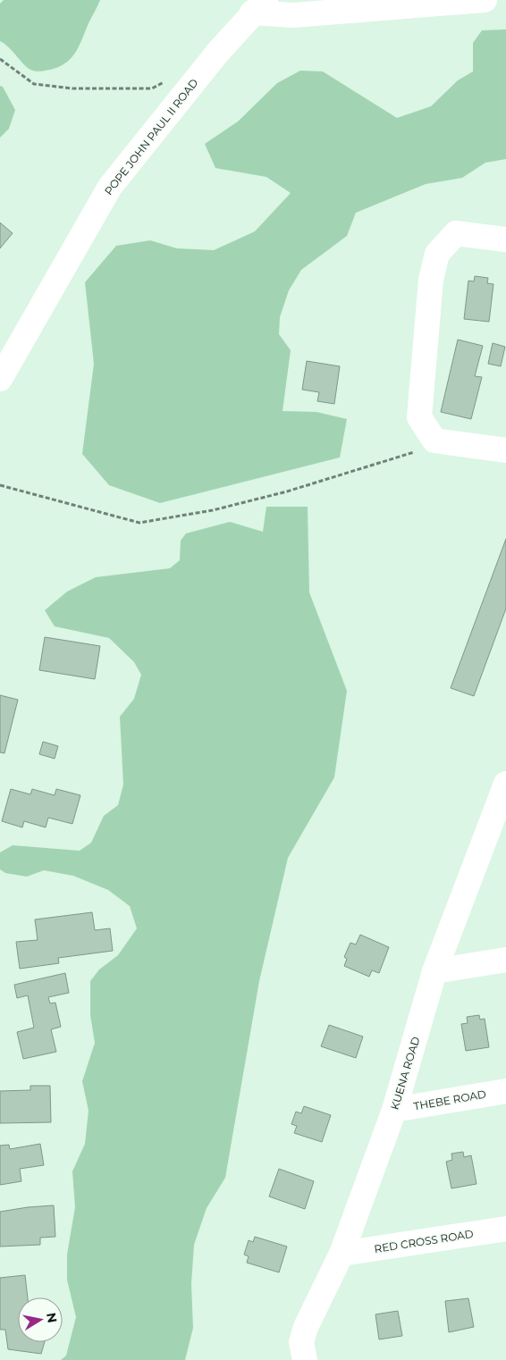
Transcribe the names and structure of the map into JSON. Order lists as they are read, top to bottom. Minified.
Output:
{"streets":{"street":["POPE JOHN PAUL II ROAD","KUENA ROAD","THEBE ROAD","RED CROSS ROAD"]},"crossings":[["KUENA ROAD","THEBE ROAD"],["KUENA ROAD","RED CROSS ROAD"]],"north":"right"}
